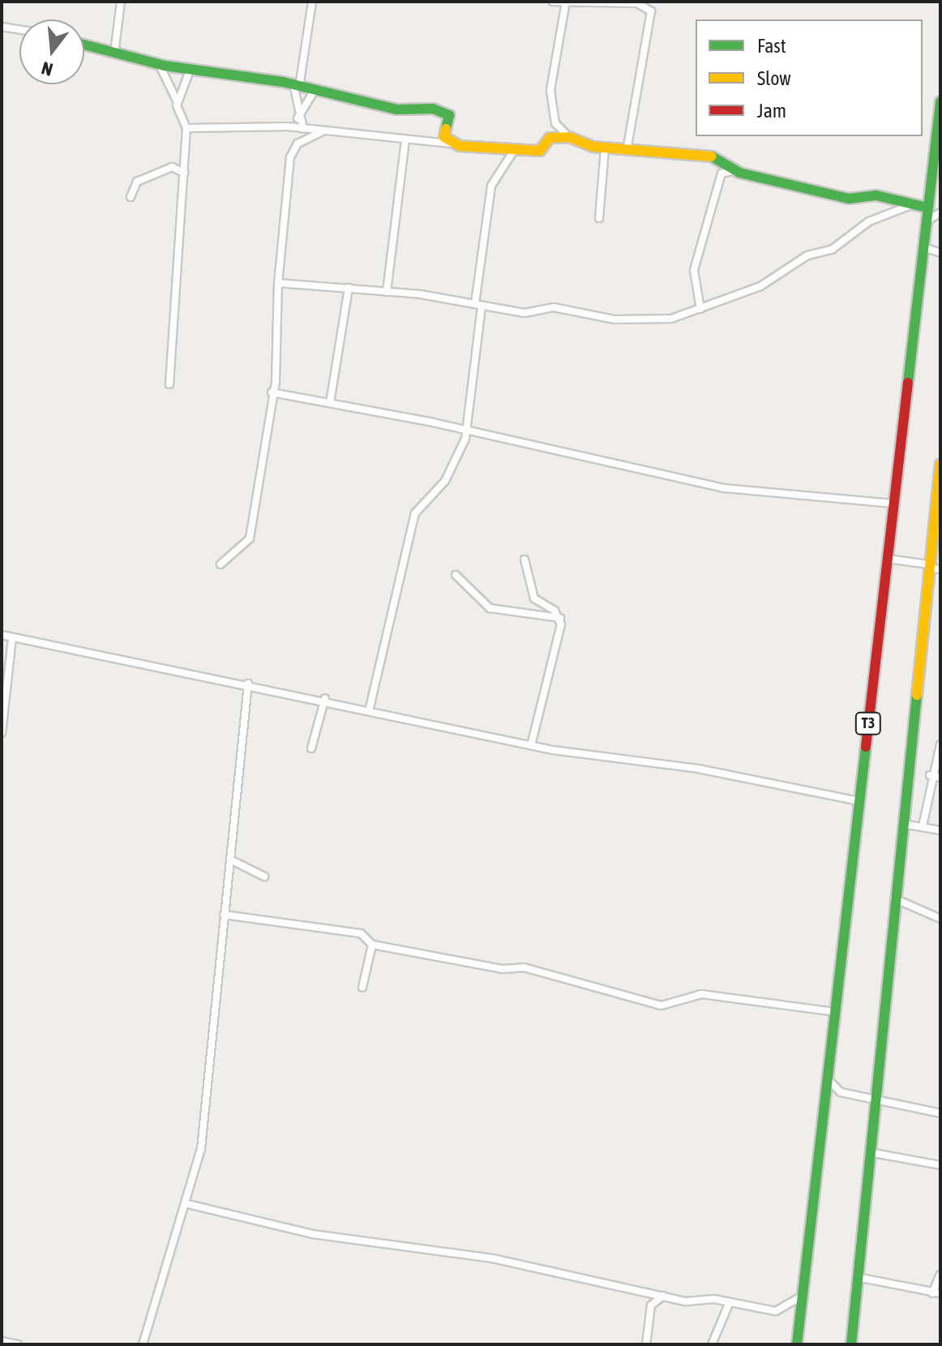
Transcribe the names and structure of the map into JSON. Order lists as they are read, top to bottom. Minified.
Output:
{"streets":{"main road":["T3"]},"legend":["Fast","Slow","Jam"],"north":"bottom"}
